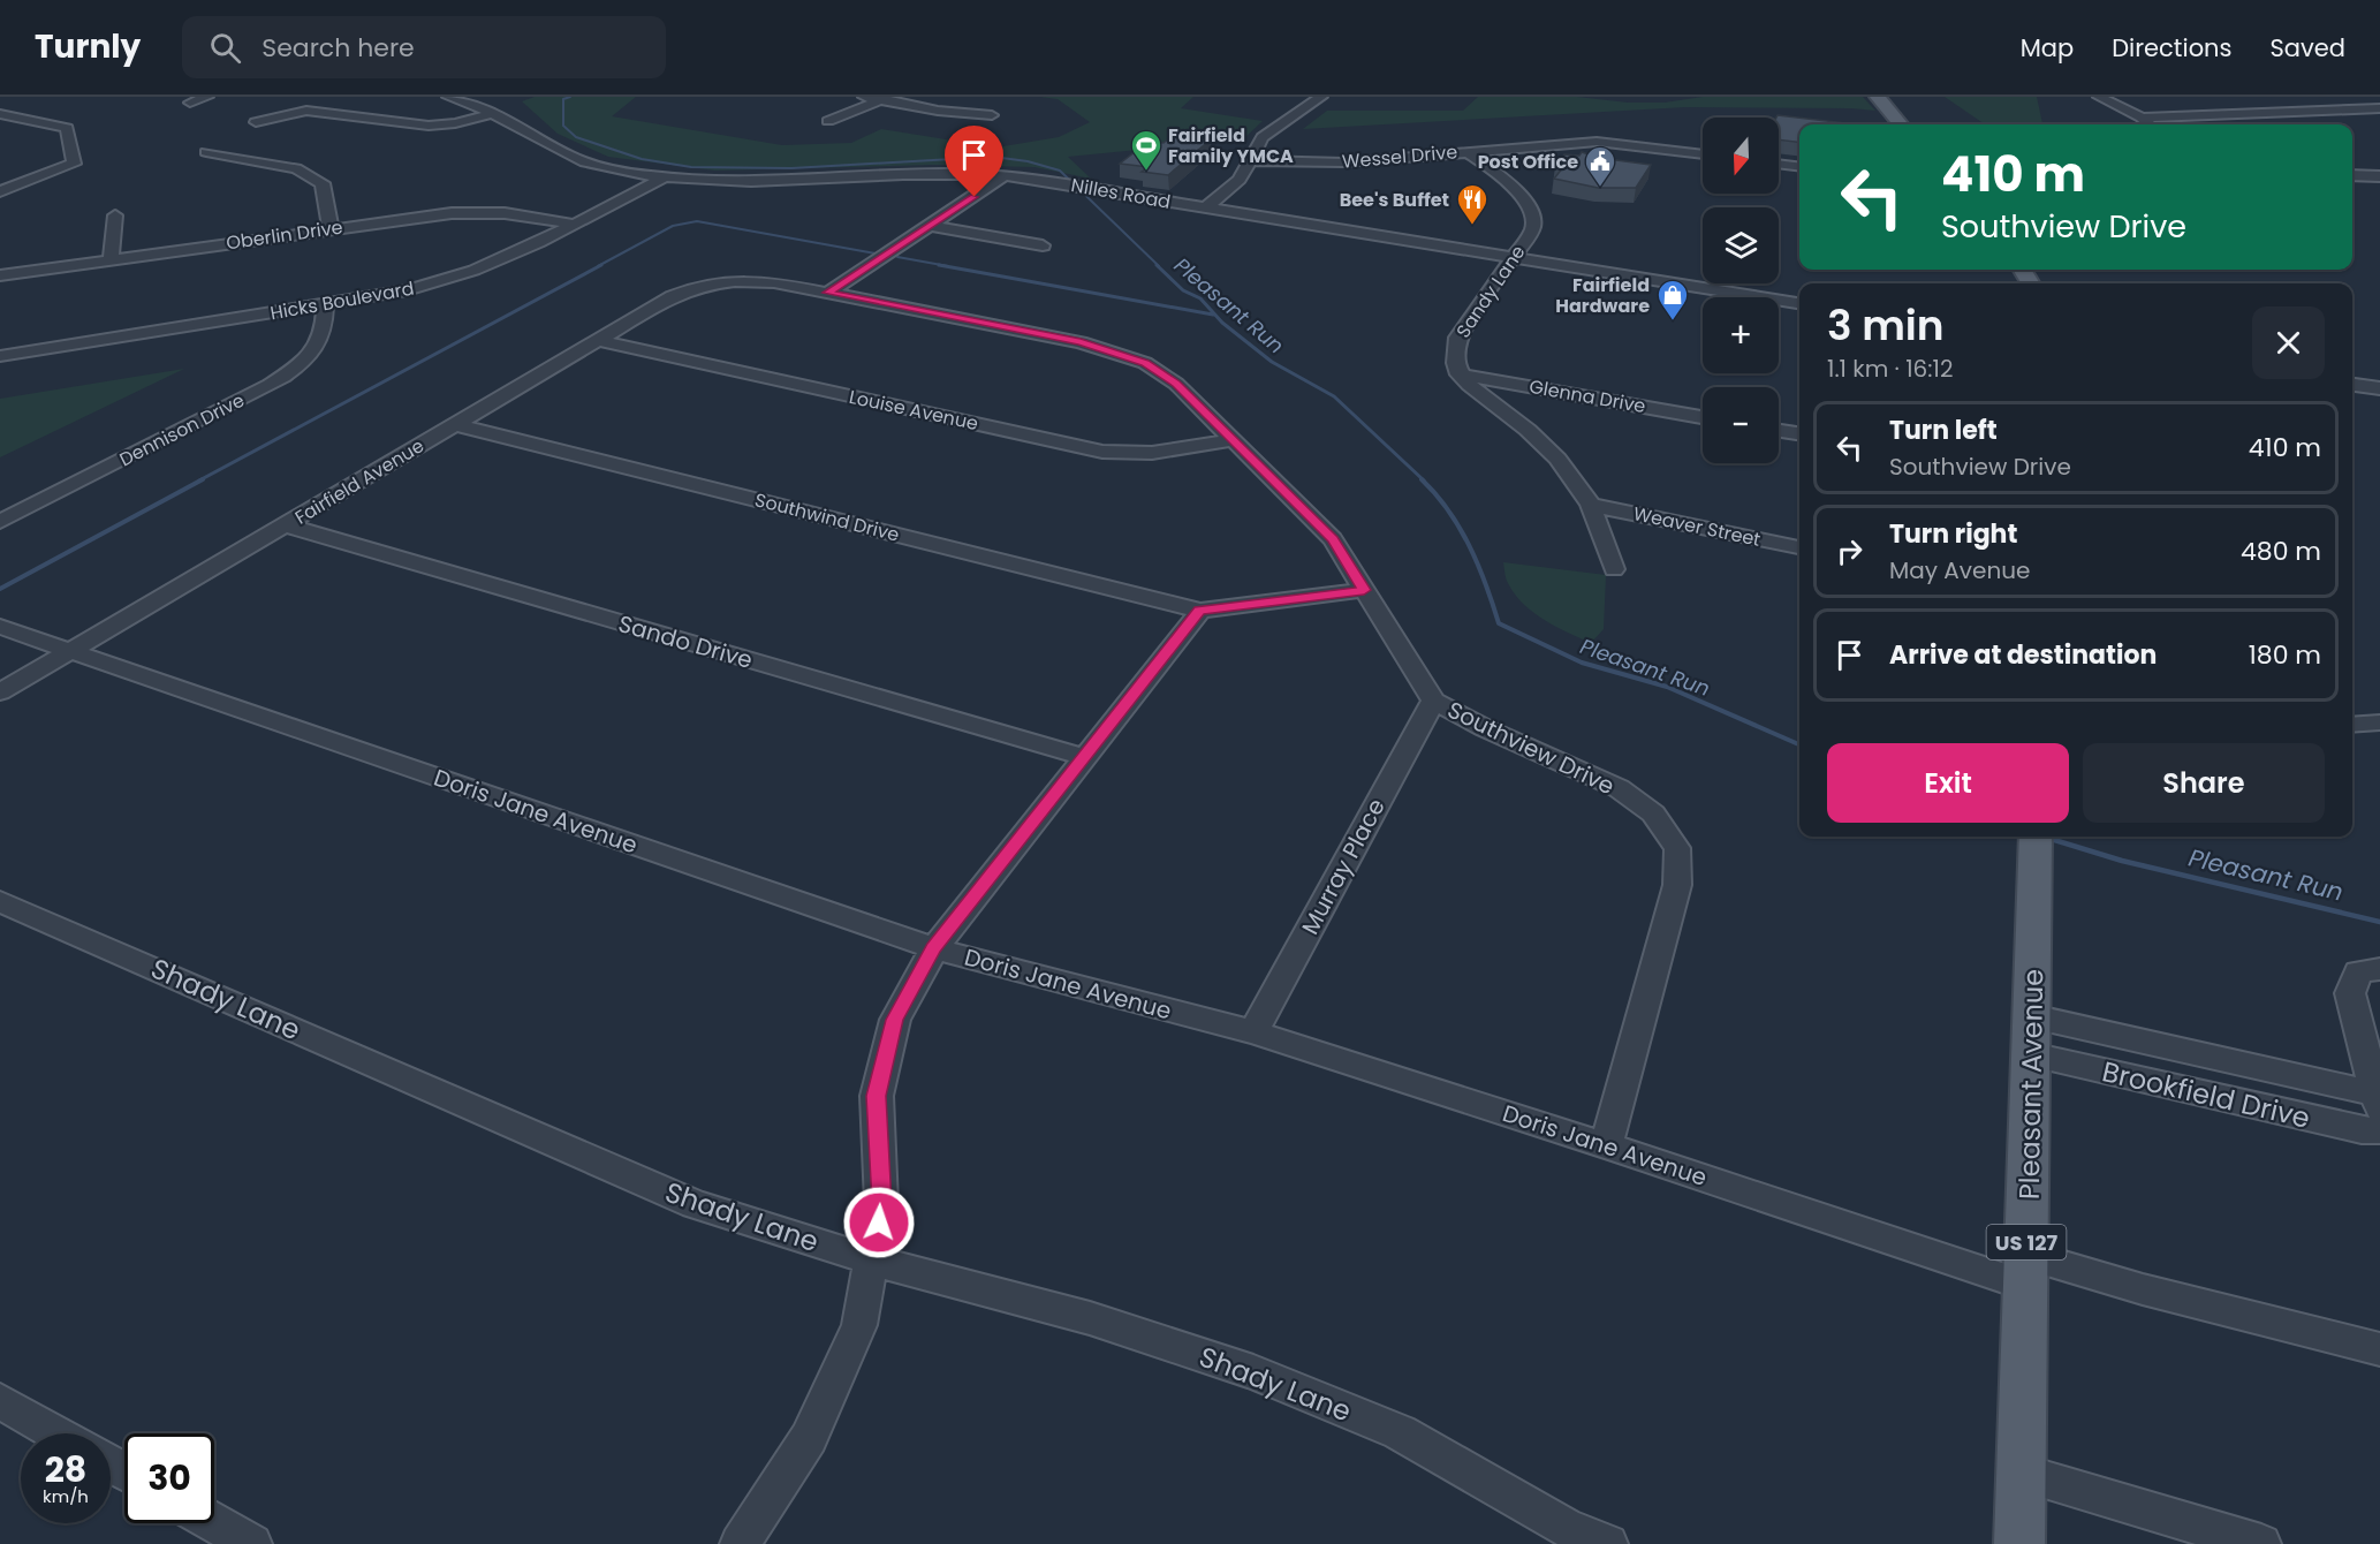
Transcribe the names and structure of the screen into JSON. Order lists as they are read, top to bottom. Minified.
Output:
{"streets":{"main road":["Pleasant Avenue","US 127"],"street":["Wessel Drive","Nilles Road","Oberlin Drive","Sandy Lane","Hicks Boulevard","Glenna Drive","Louise Avenue","Dennison Drive","Fairfield Avenue","Southwind Drive","Weaver Street","Sando Drive","Southview Drive","Doris Jane Avenue","Murray Place","Shady Lane","Brookfield Drive"]},"crossings":[["Wessel Drive","Sandy Lane"],["Nilles Road","Sandy Lane"],["Nilles Road","Hicks Boulevard"],["Oberlin Drive","Hicks Boulevard"],["Sandy Lane","Glenna Drive"],["Hicks Boulevard","Dennison Drive"],["Louise Avenue","Fairfield Avenue"],["Louise Avenue","Southview Drive"],["Fairfield Avenue","Southwind Drive"],["Fairfield Avenue","Sando Drive"],["Fairfield Avenue","Southview Drive"],["Fairfield Avenue","Doris Jane Avenue"],["Southview Drive","Doris Jane Avenue"],["Southview Drive","Murray Place"],["Doris Jane Avenue","Murray Place"],["Doris Jane Avenue","Pleasant Avenue"],["Pleasant Avenue","Brookfield Drive"]],"water":["Pleasant Run"],"places":{"sports":["Fairfield Family YMCA"],"public building":["Post Office"],"restaurant":["Bee's Buffet"],"shop":["Fairfield Hardware"]},"north":"bottom","page":{"header":"Turnly","search":"Search here","nav":["Map","Directions","Saved"],"map_buttons":["+","−"],"turn":["410 m","Southview Drive"],"heading":["3 min","1.1 km · 16:12"],"list":[{"name":"Turn left","note":"Southview Drive","value":"410 m"},{"name":"Turn right","note":"May Avenue","value":"480 m"},{"name":"Arrive at destination","value":"180 m"}],"buttons":["Exit","Share"],"speed":"28 km/h","limit":"30"}}
